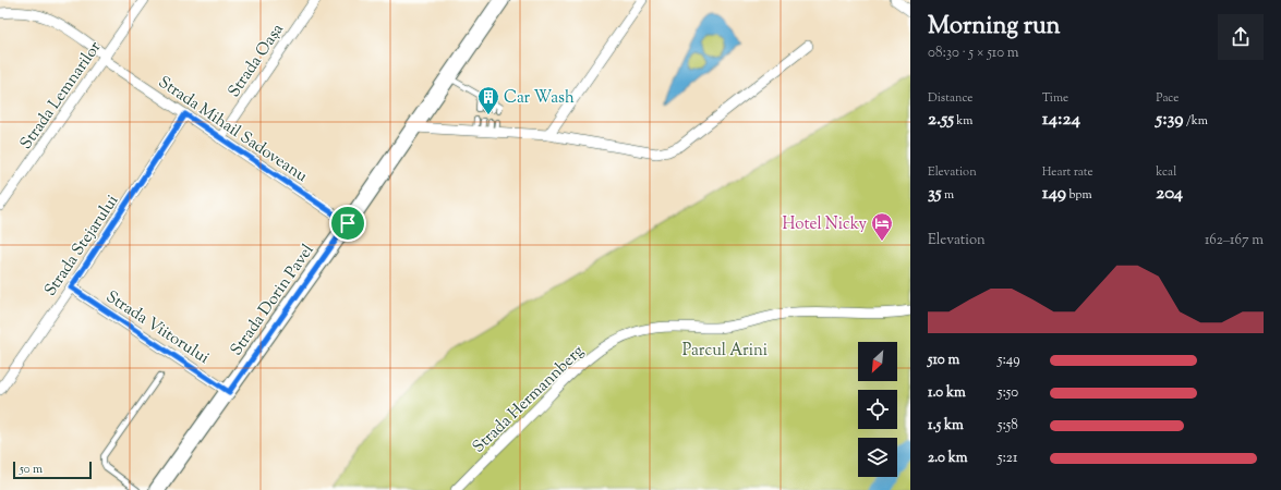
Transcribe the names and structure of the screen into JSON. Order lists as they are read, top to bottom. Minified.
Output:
{"streets":{"main road":["Strada Dorin Pavel"],"street":["Strada Oașa","Strada Lemnarilor","Strada Mihail Sadoveanu","Strada Stejarului","Strada Viitorului","Strada Hermannberg"]},"crossings":[["Strada Oașa","Strada Mihail Sadoveanu"],["Strada Lemnarilor","Strada Mihail Sadoveanu"],["Strada Mihail Sadoveanu","Strada Stejarului"],["Strada Mihail Sadoveanu","Strada Dorin Pavel"],["Strada Stejarului","Strada Viitorului"],["Strada Dorin Pavel","Strada Viitorului"]],"parks":["Parcul Arini"],"places":{"building":["Car Wash"],"hotel":["Hotel Nicky"]},"scale_bar":"50 m","north":"bottom left","page":{"heading":["Morning run","08:30 · 5 × 510 m"],"stats":[["Distance","2.55 km"],["Time","14:24"],["Pace","5:39 /km"],["Elevation","35 m"],["Heart rate","149 bpm"],["kcal","204"]],"chart":["Elevation","162–167 m"],"list":[{"name":"510 m","note":"5:49"},{"name":"1.0 km","note":"5:50"},{"name":"1.5 km","note":"5:58"},{"name":"2.0 km","note":"5:21"}],"scale":"50 m"}}
